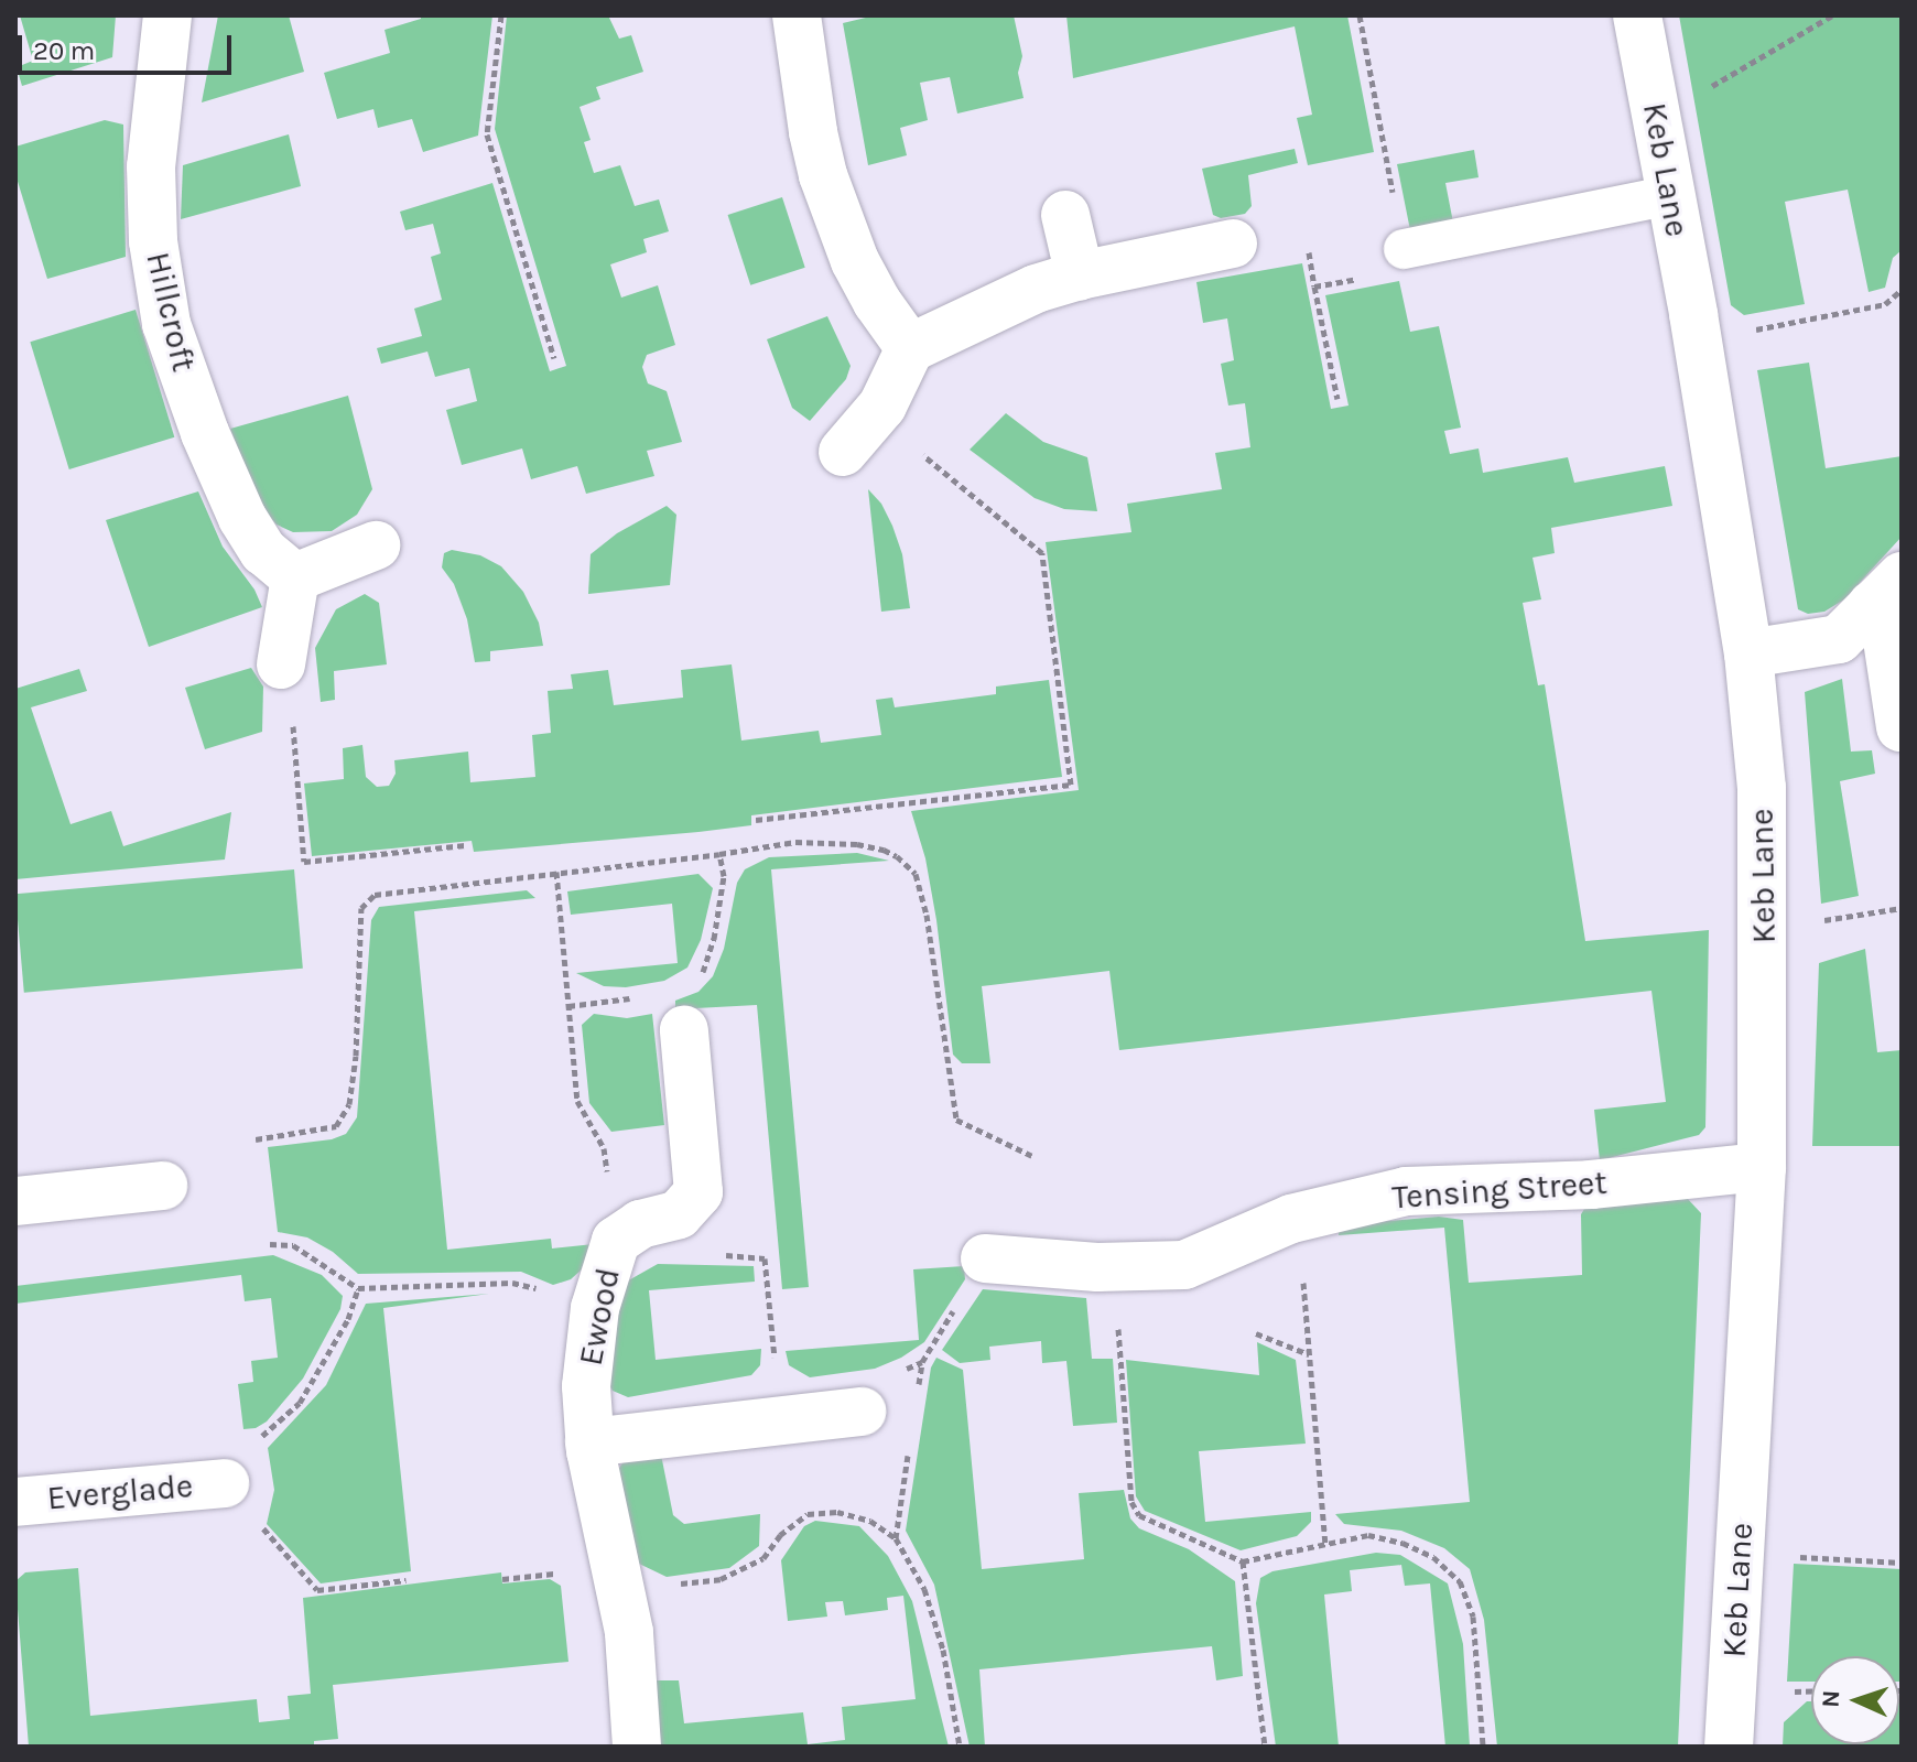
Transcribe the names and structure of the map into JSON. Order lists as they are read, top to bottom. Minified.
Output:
{"streets":{"street":["Keb Lane","Hillcroft","Tensing Street","Ewood","Everglade"]},"crossings":[["Keb Lane","Tensing Street"]],"scale_bar":"20 m","north":"left"}
